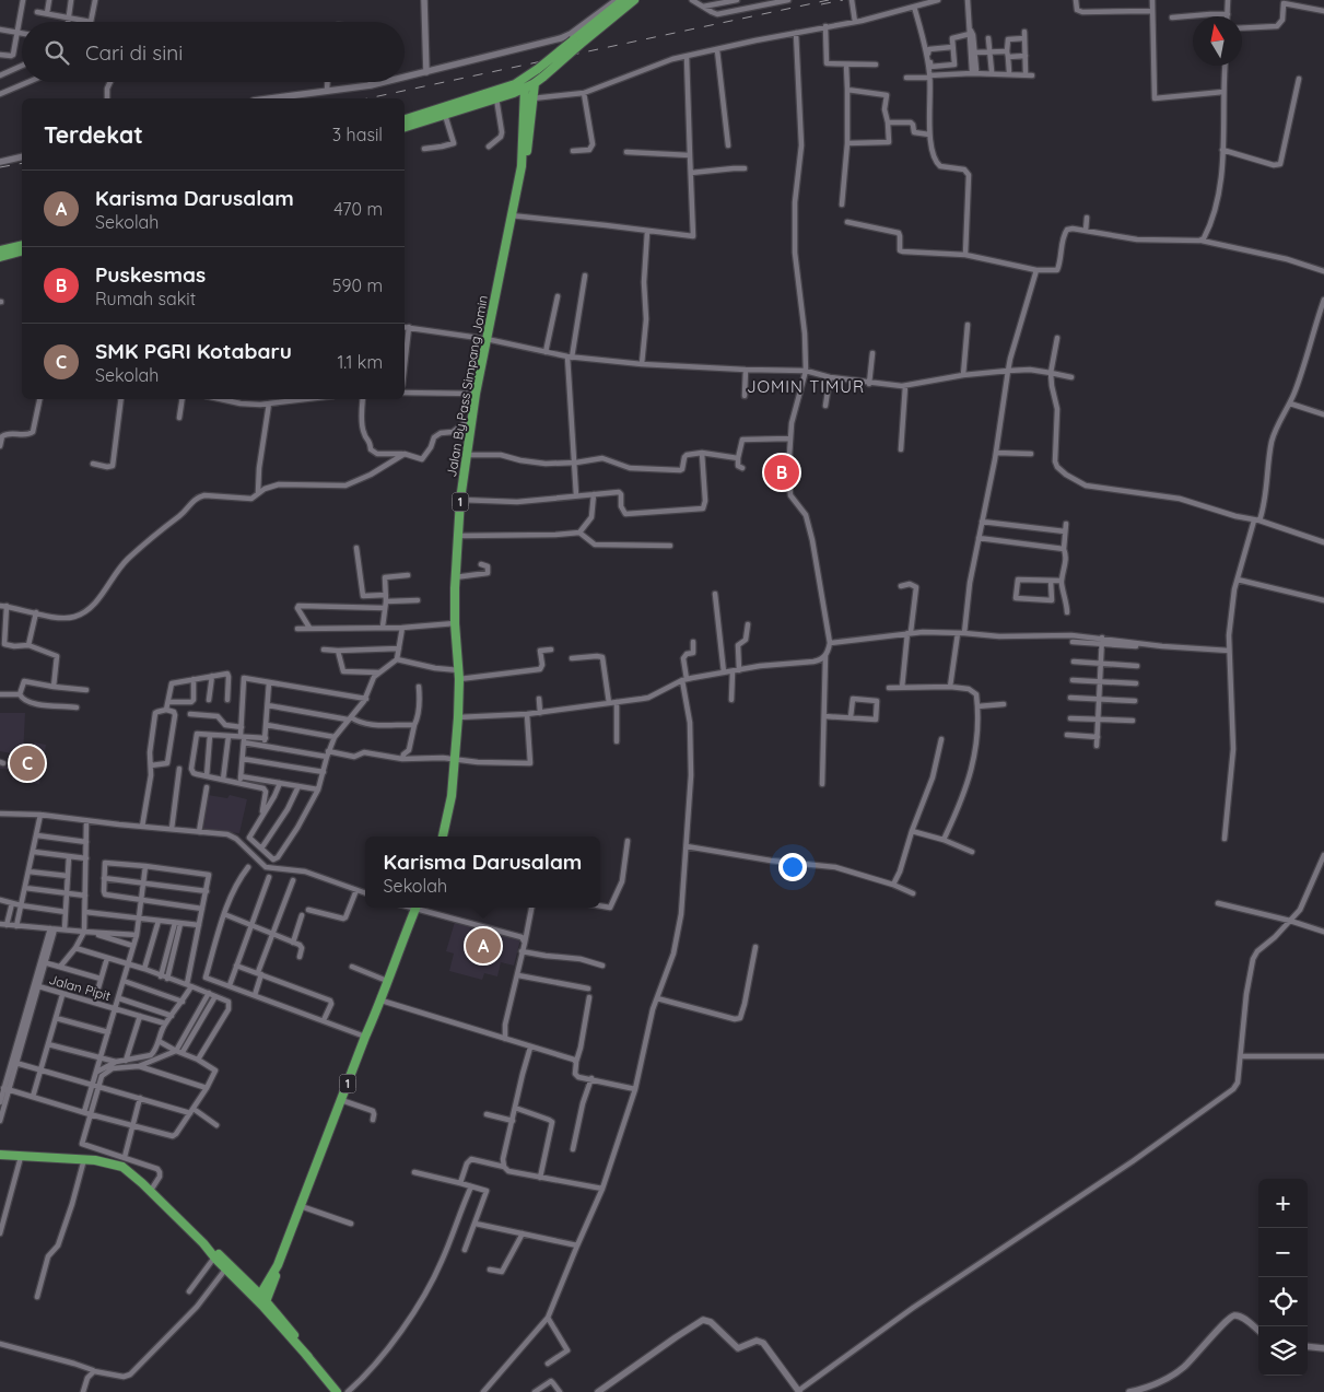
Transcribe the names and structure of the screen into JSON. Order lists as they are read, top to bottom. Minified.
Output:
{"streets":{"highway":["Jalan By Pass Simpang Jomin","1"],"street":["Jalan Pipit"]},"districts":["JOMIN TIMUR"],"north":"top","page":{"search":"Cari di sini","heading":["Terdekat","3 hasil"],"list":[{"mark":"A","name":"Karisma Darusalam","note":"Sekolah","value":"470 m"},{"mark":"B","name":"Puskesmas","note":"Rumah sakit","value":"590 m"},{"mark":"C","name":"SMK PGRI Kotabaru","note":"Sekolah","value":"1.1 km"}],"pins":["B","C","A"],"popup":["Karisma Darusalam","Sekolah"],"map_buttons":["+","−"]}}
